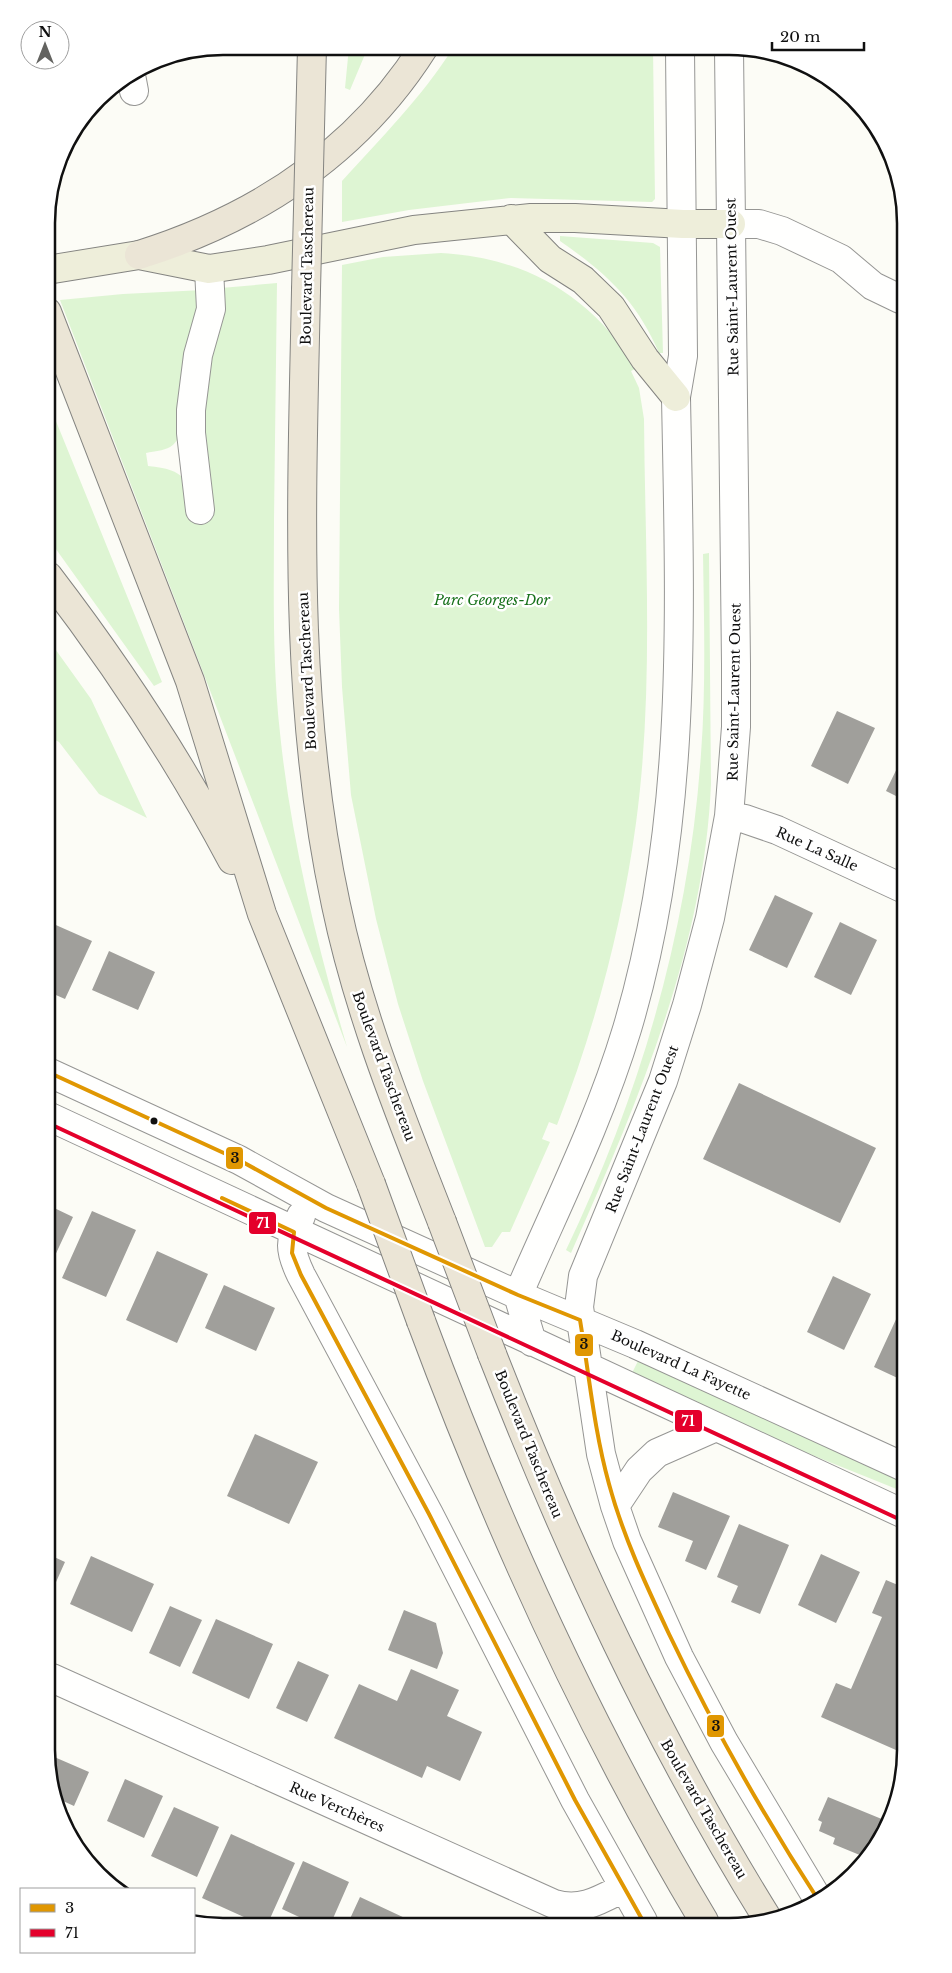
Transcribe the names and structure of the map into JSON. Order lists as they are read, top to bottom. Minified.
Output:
{"streets":{"highway":["Boulevard Taschereau"],"street":["Rue Saint-Laurent Ouest","Rue La Salle","Boulevard La Fayette","Rue Verchères"]},"crossings":[["Rue Saint-Laurent Ouest","Rue La Salle"],["Rue Saint-Laurent Ouest","Boulevard La Fayette"]],"parks":["Parc Georges-Dor"],"lines":["transit line 3","transit line 71"],"legend":["3","71"],"scale_bar":"20 m","north":"top"}
